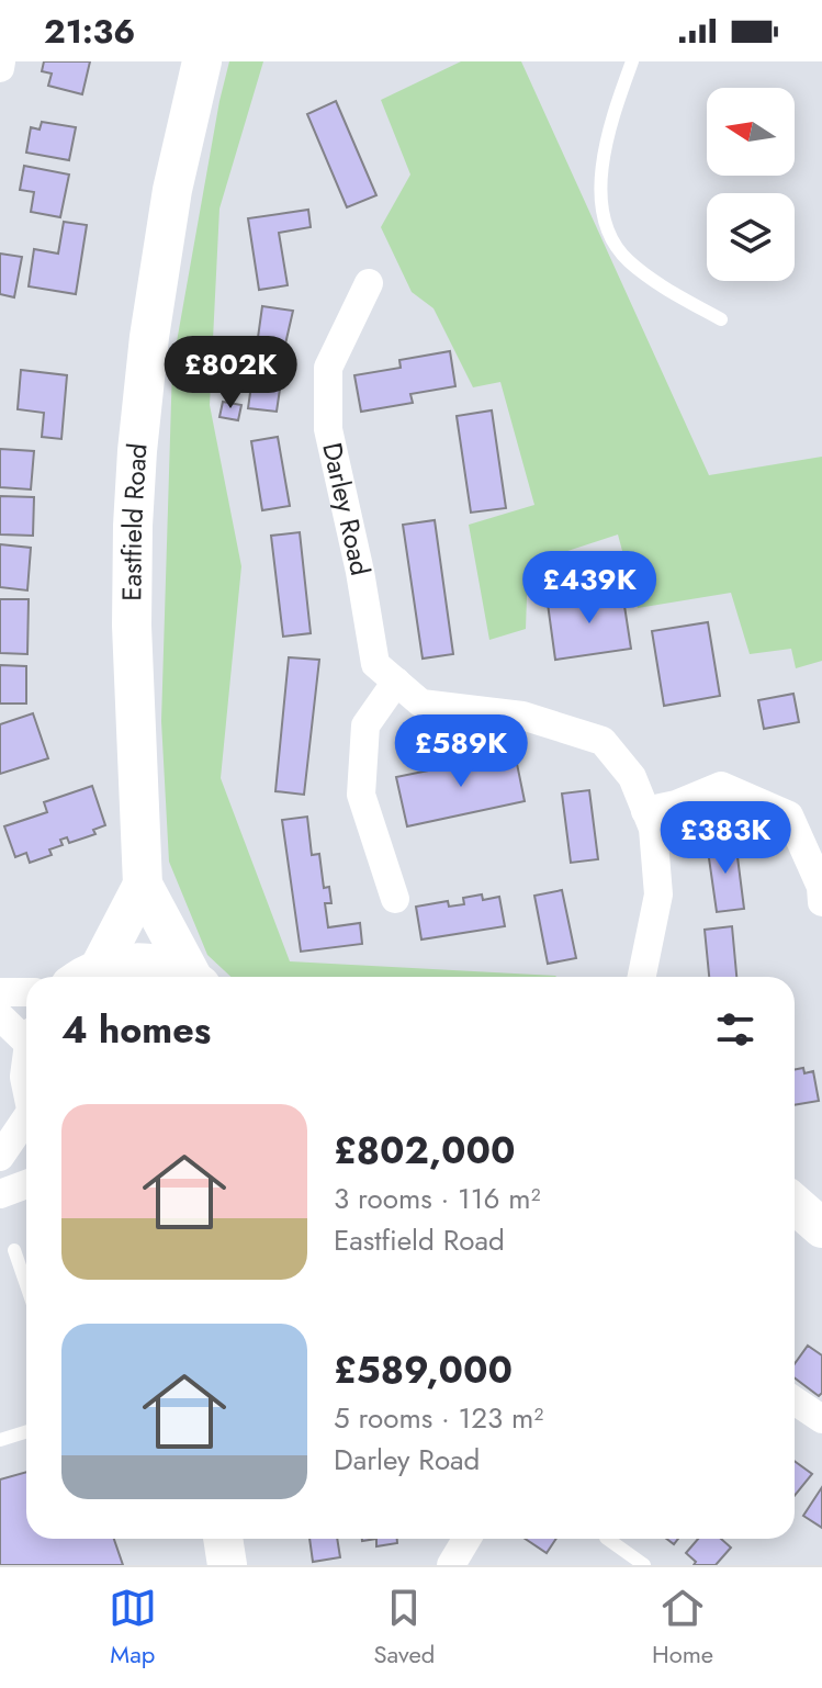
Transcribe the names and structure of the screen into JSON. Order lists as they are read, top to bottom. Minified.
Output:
{"streets":{"street":["Darley Road","Eastfield Road"]},"north":"left","page":{"status":"21:36","price":["£802K","£439K","£589K","£383K"],"heading":"4 homes","list":[{"name":"£802,000","note":"3 rooms · 116 m² · Eastfield Road"},{"name":"£589,000","note":"5 rooms · 123 m² · Darley Road"}],"tabs":["Map","Saved","Home"]}}
